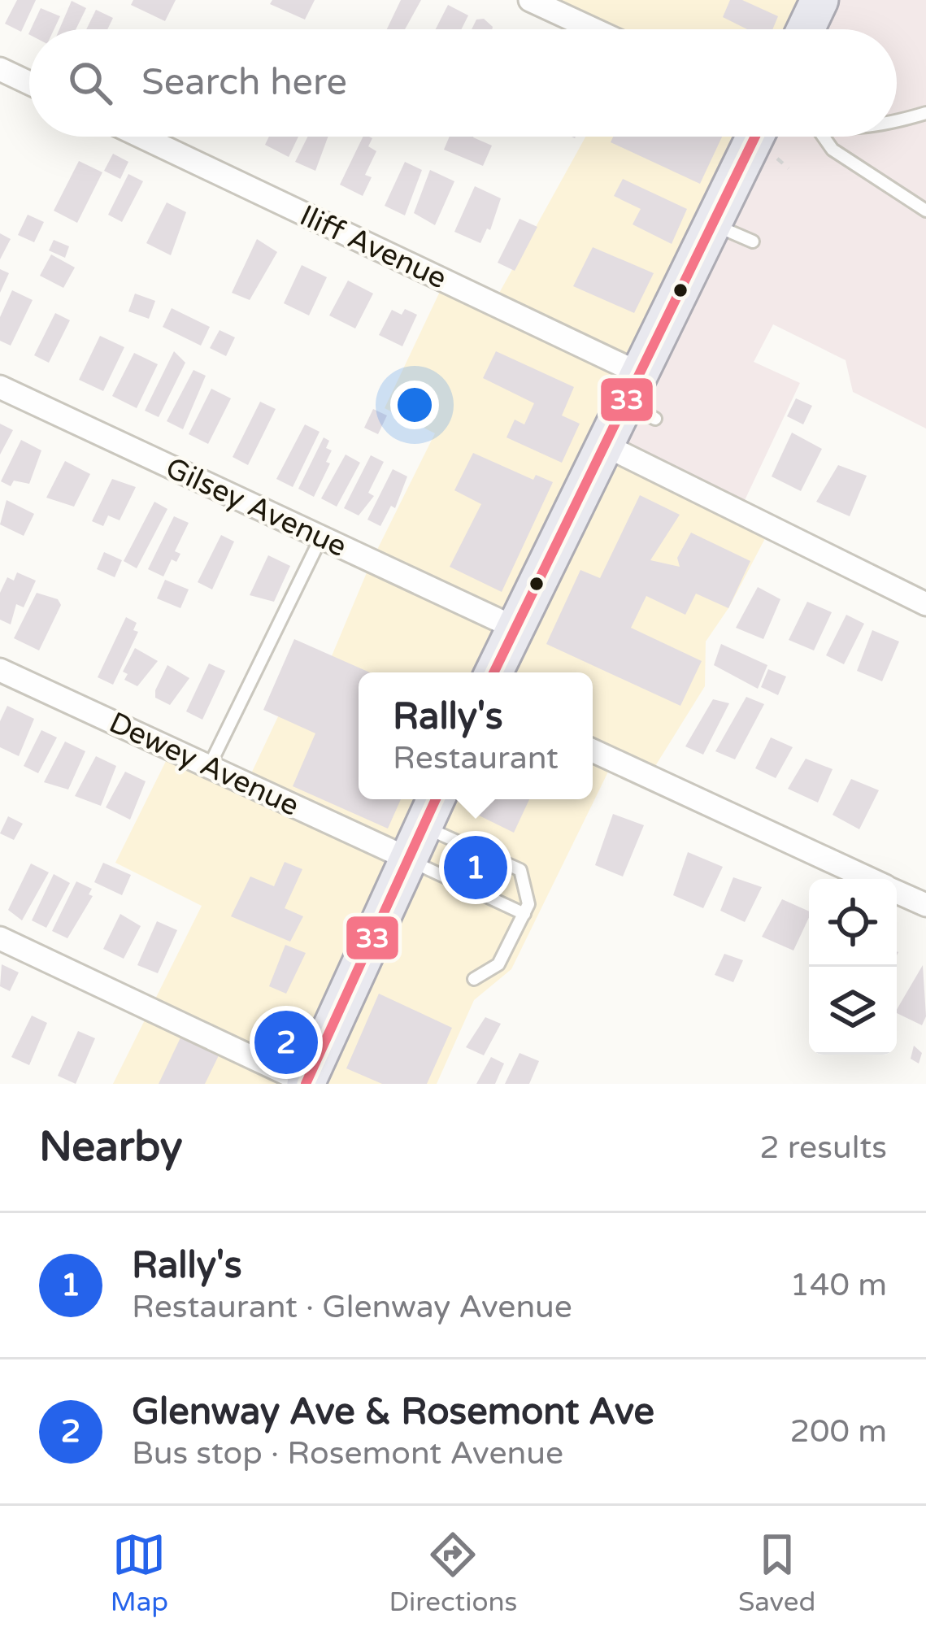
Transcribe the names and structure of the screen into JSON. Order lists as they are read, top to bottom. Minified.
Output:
{"streets":{"street":["Iliff Avenue","Gilsey Avenue","Dewey Avenue"]},"lines":["transit line 33"],"page":{"search":"Search here","popup":["Rally's","Restaurant"],"pins":["1","2"],"heading":["Nearby","2 results"],"list":[{"mark":"1","name":"Rally's","note":"Restaurant · Glenway Avenue","value":"140 m"},{"mark":"2","name":"Glenway Ave & Rosemont Ave","note":"Bus stop · Rosemont Avenue","value":"200 m"}],"nav":["Map","Directions","Saved"]}}
